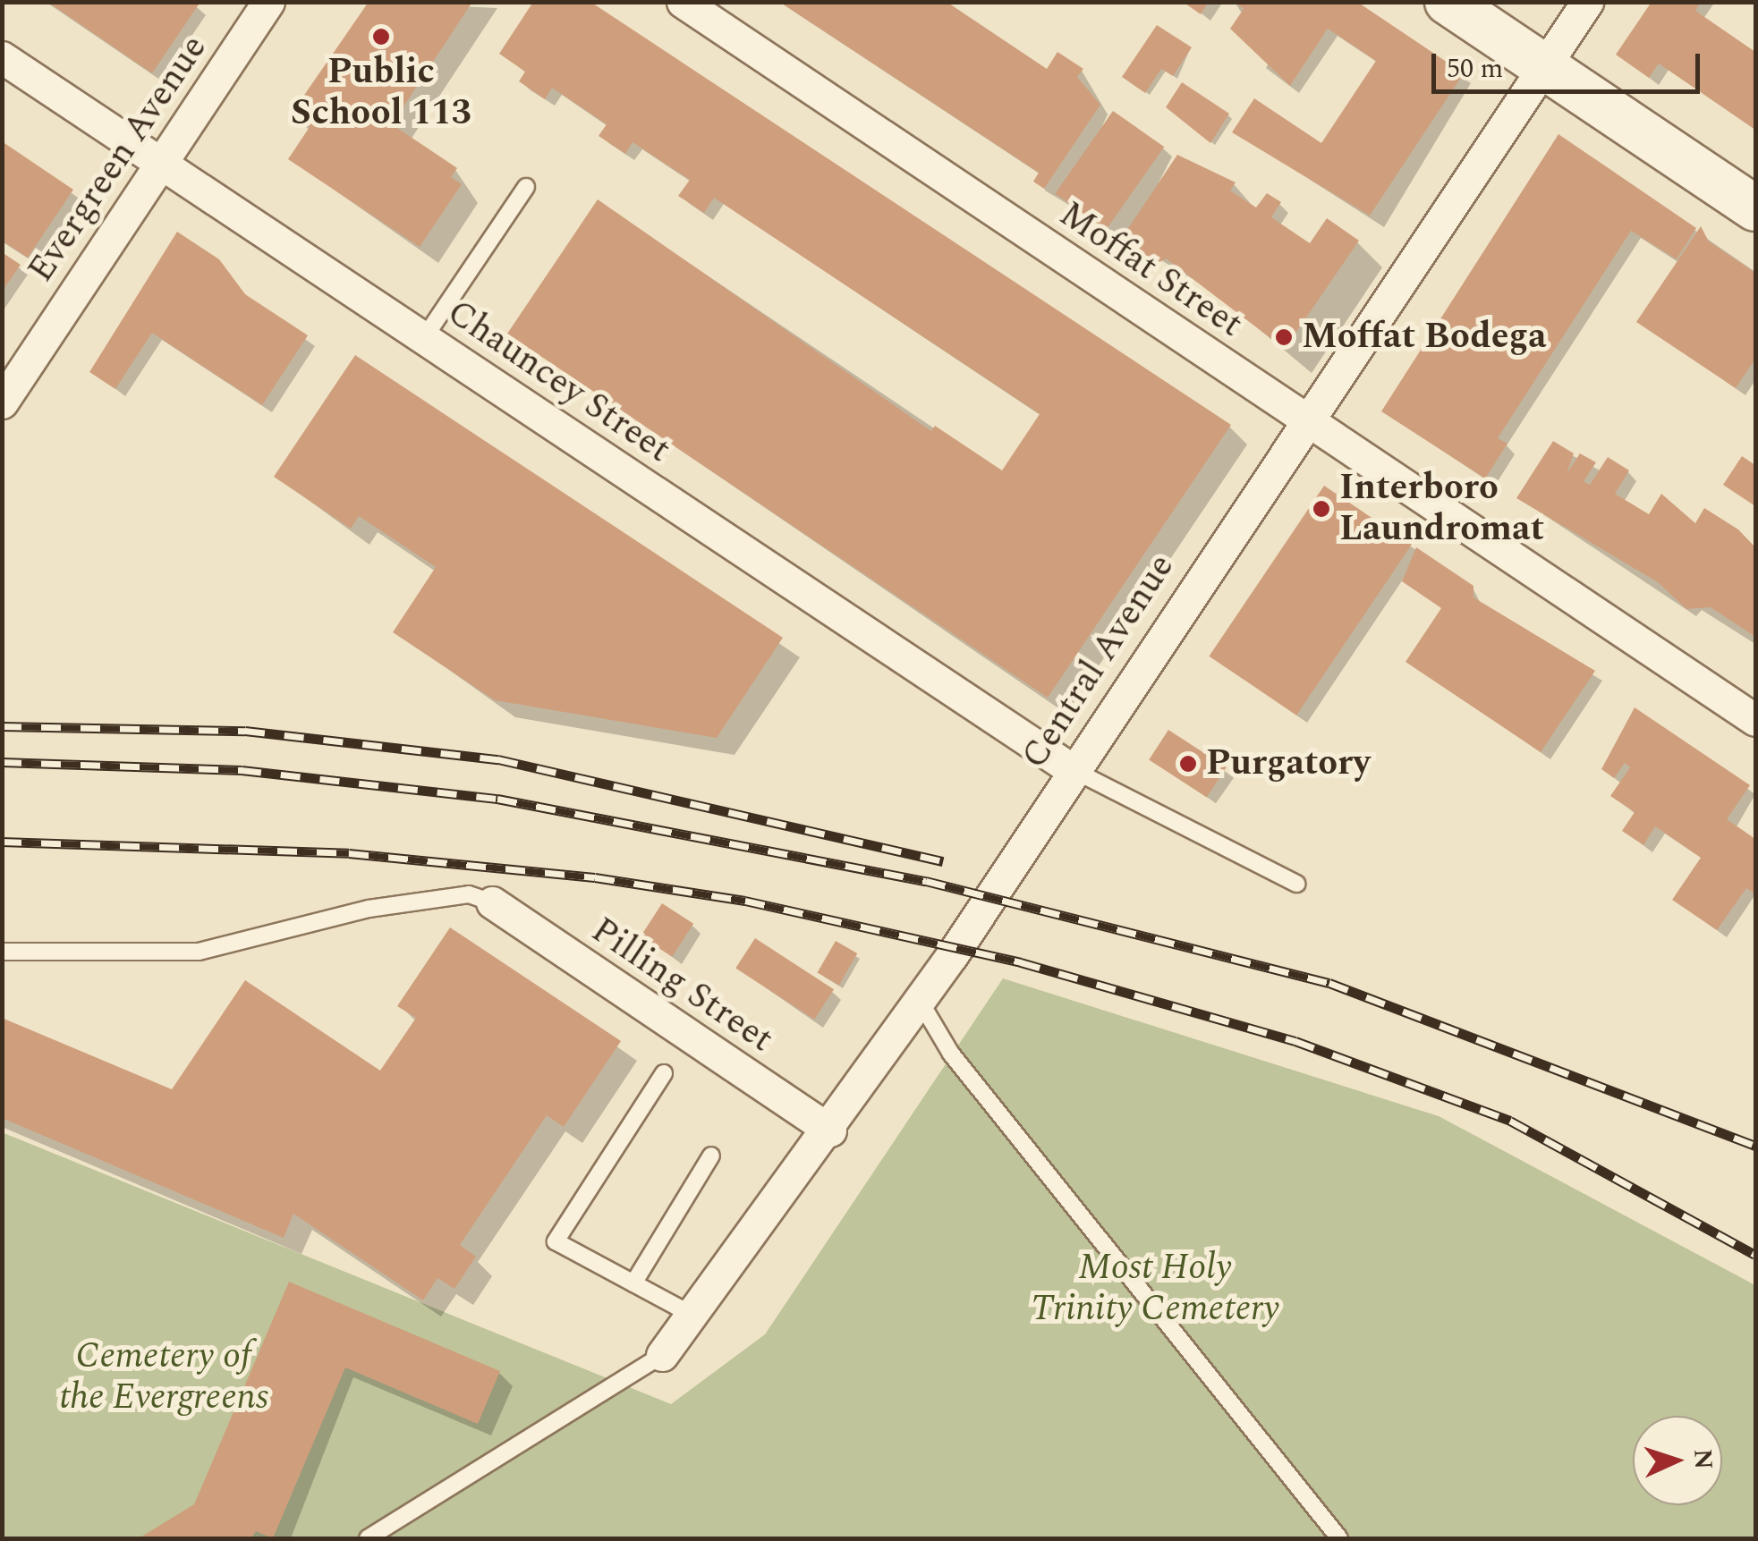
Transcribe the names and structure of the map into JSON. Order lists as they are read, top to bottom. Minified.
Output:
{"streets":{"street":["Evergreen Avenue","Moffat Street","Chauncey Street","Central Avenue","Pilling Street"]},"crossings":[["Evergreen Avenue","Chauncey Street"],["Moffat Street","Central Avenue"],["Chauncey Street","Central Avenue"],["Central Avenue","Pilling Street"]],"parks":["Most Holy Trinity Cemetery","Cemetery of the Evergreens"],"places":["Public School 113","Moffat Bodega","Interboro Laundromat","Purgatory"],"scale_bar":"50 m","north":"right"}
